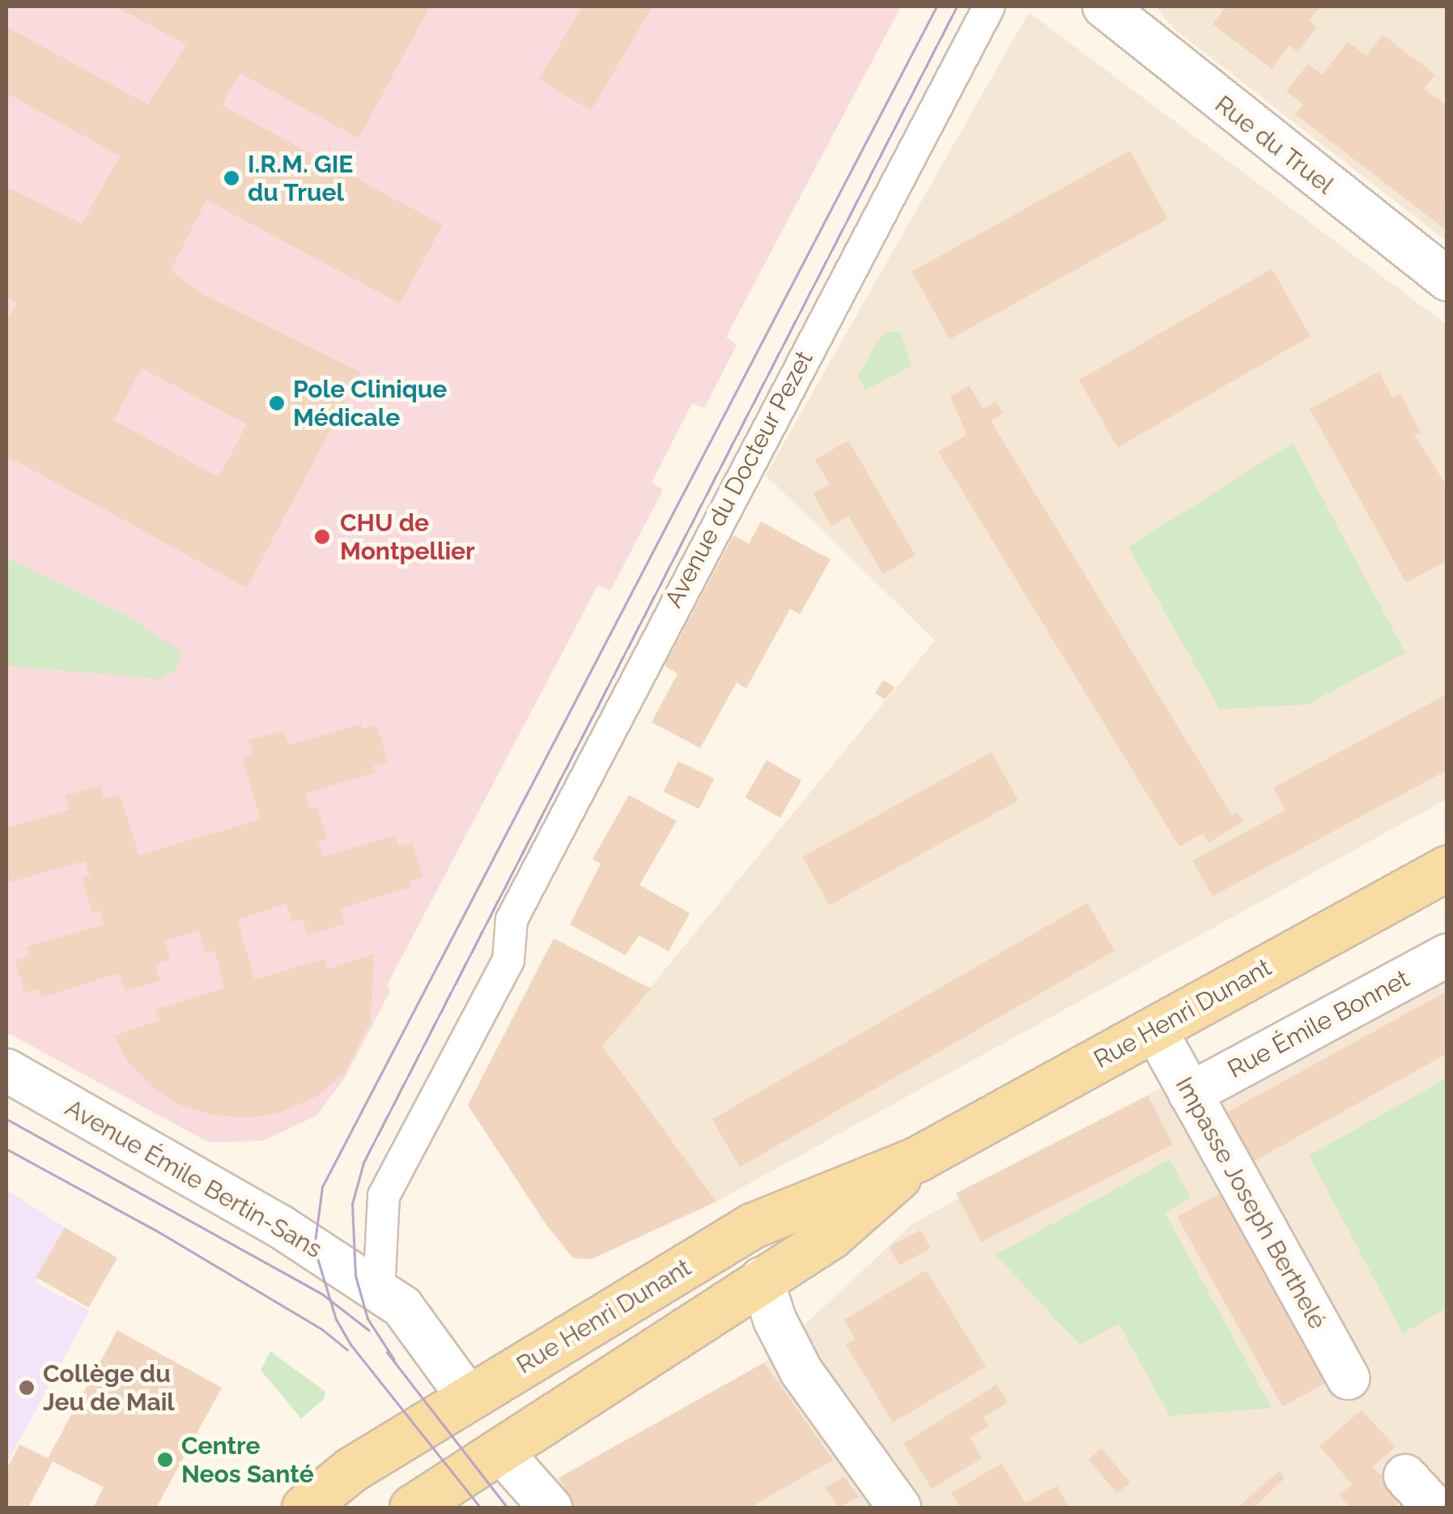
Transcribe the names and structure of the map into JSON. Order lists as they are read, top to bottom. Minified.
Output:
{"streets":{"main road":["Rue Henri Dunant"],"street":["Rue du Truel","Avenue du Docteur Pezet","Rue Émile Bonnet","Avenue Émile Bertin-Sans","Impasse Joseph Berthelé"]},"crossings":[["Avenue du Docteur Pezet","Avenue Émile Bertin-Sans"],["Rue Henri Dunant","Avenue Émile Bertin-Sans"],["Rue Henri Dunant","Impasse Joseph Berthelé"],["Rue Émile Bonnet","Impasse Joseph Berthelé"]],"places":["I.R.M. GIE du Truel","Pole Clinique Médicale","CHU de Montpellier","Collège du Jeu de Mail","Centre Neos Santé"]}
